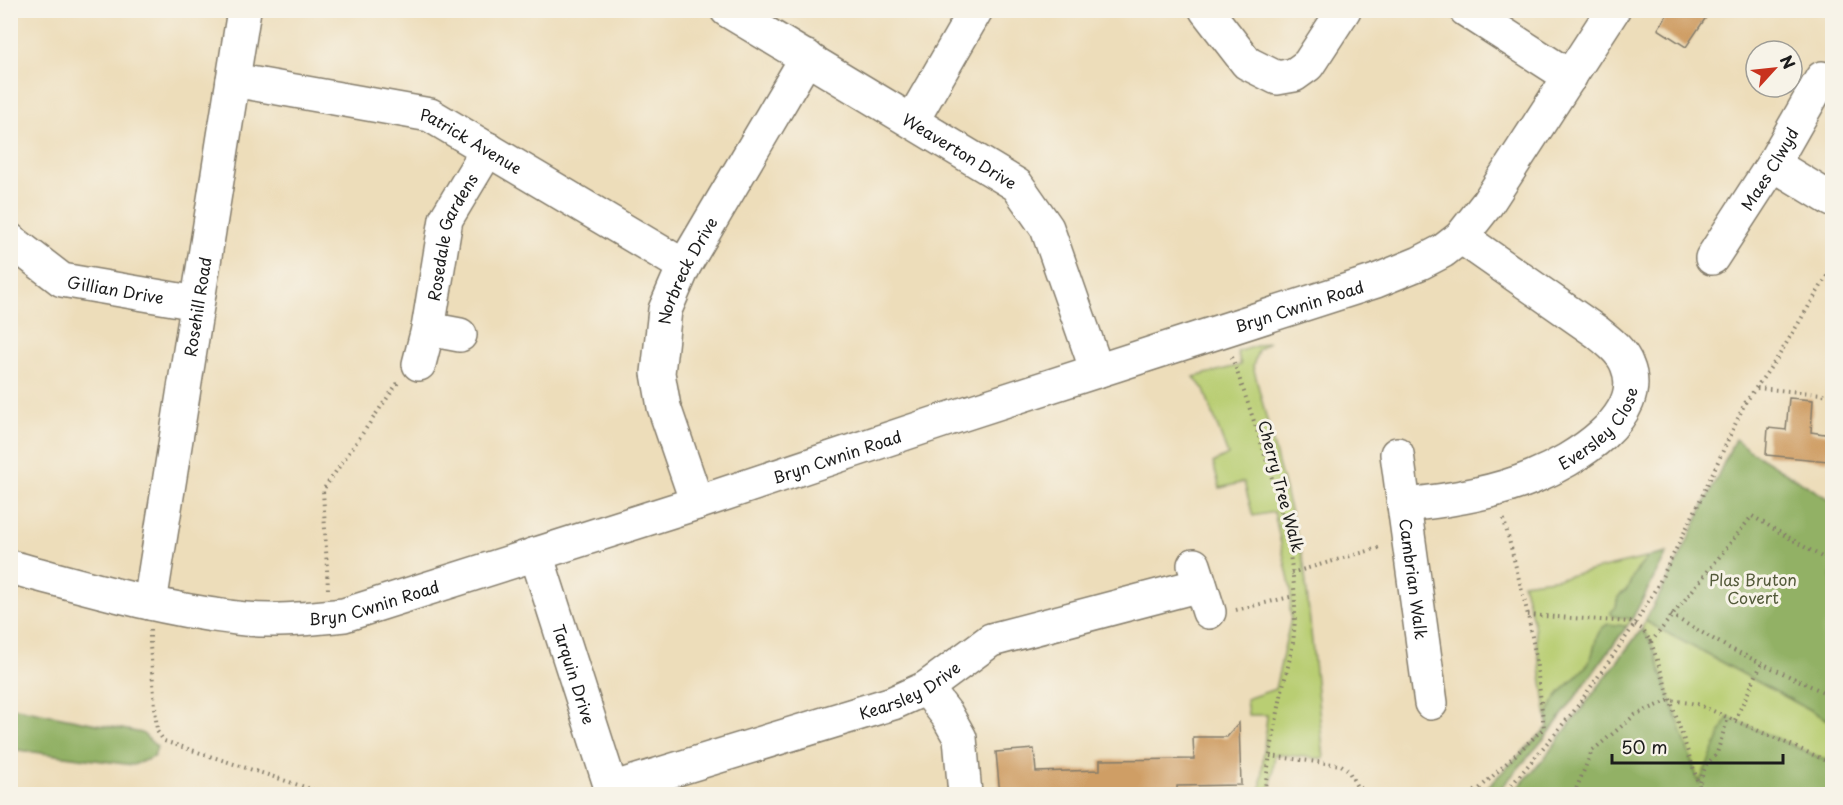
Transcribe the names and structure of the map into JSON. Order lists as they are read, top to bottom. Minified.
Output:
{"streets":{"street":["Patrick Avenue","Weaverton Drive","Maes Clwyd","Rosedale Gardens","Norbreck Drive","Gillian Drive","Bryn Cwnin Road","Rosehill Road","Eversley Close","Cambrian Walk","Tarquin Drive","Kearsley Drive"],"path":["Cherry Tree Walk"]},"crossings":[["Patrick Avenue","Rosedale Gardens"],["Patrick Avenue","Norbreck Drive"],["Patrick Avenue","Rosehill Road"],["Weaverton Drive","Norbreck Drive"],["Weaverton Drive","Bryn Cwnin Road"],["Norbreck Drive","Bryn Cwnin Road"],["Gillian Drive","Rosehill Road"],["Bryn Cwnin Road","Rosehill Road"],["Bryn Cwnin Road","Eversley Close"],["Bryn Cwnin Road","Cherry Tree Walk"],["Bryn Cwnin Road","Tarquin Drive"],["Eversley Close","Cambrian Walk"],["Tarquin Drive","Kearsley Drive"]],"parks":["Plas Bruton Covert"],"scale_bar":"50 m","north":"top right"}
